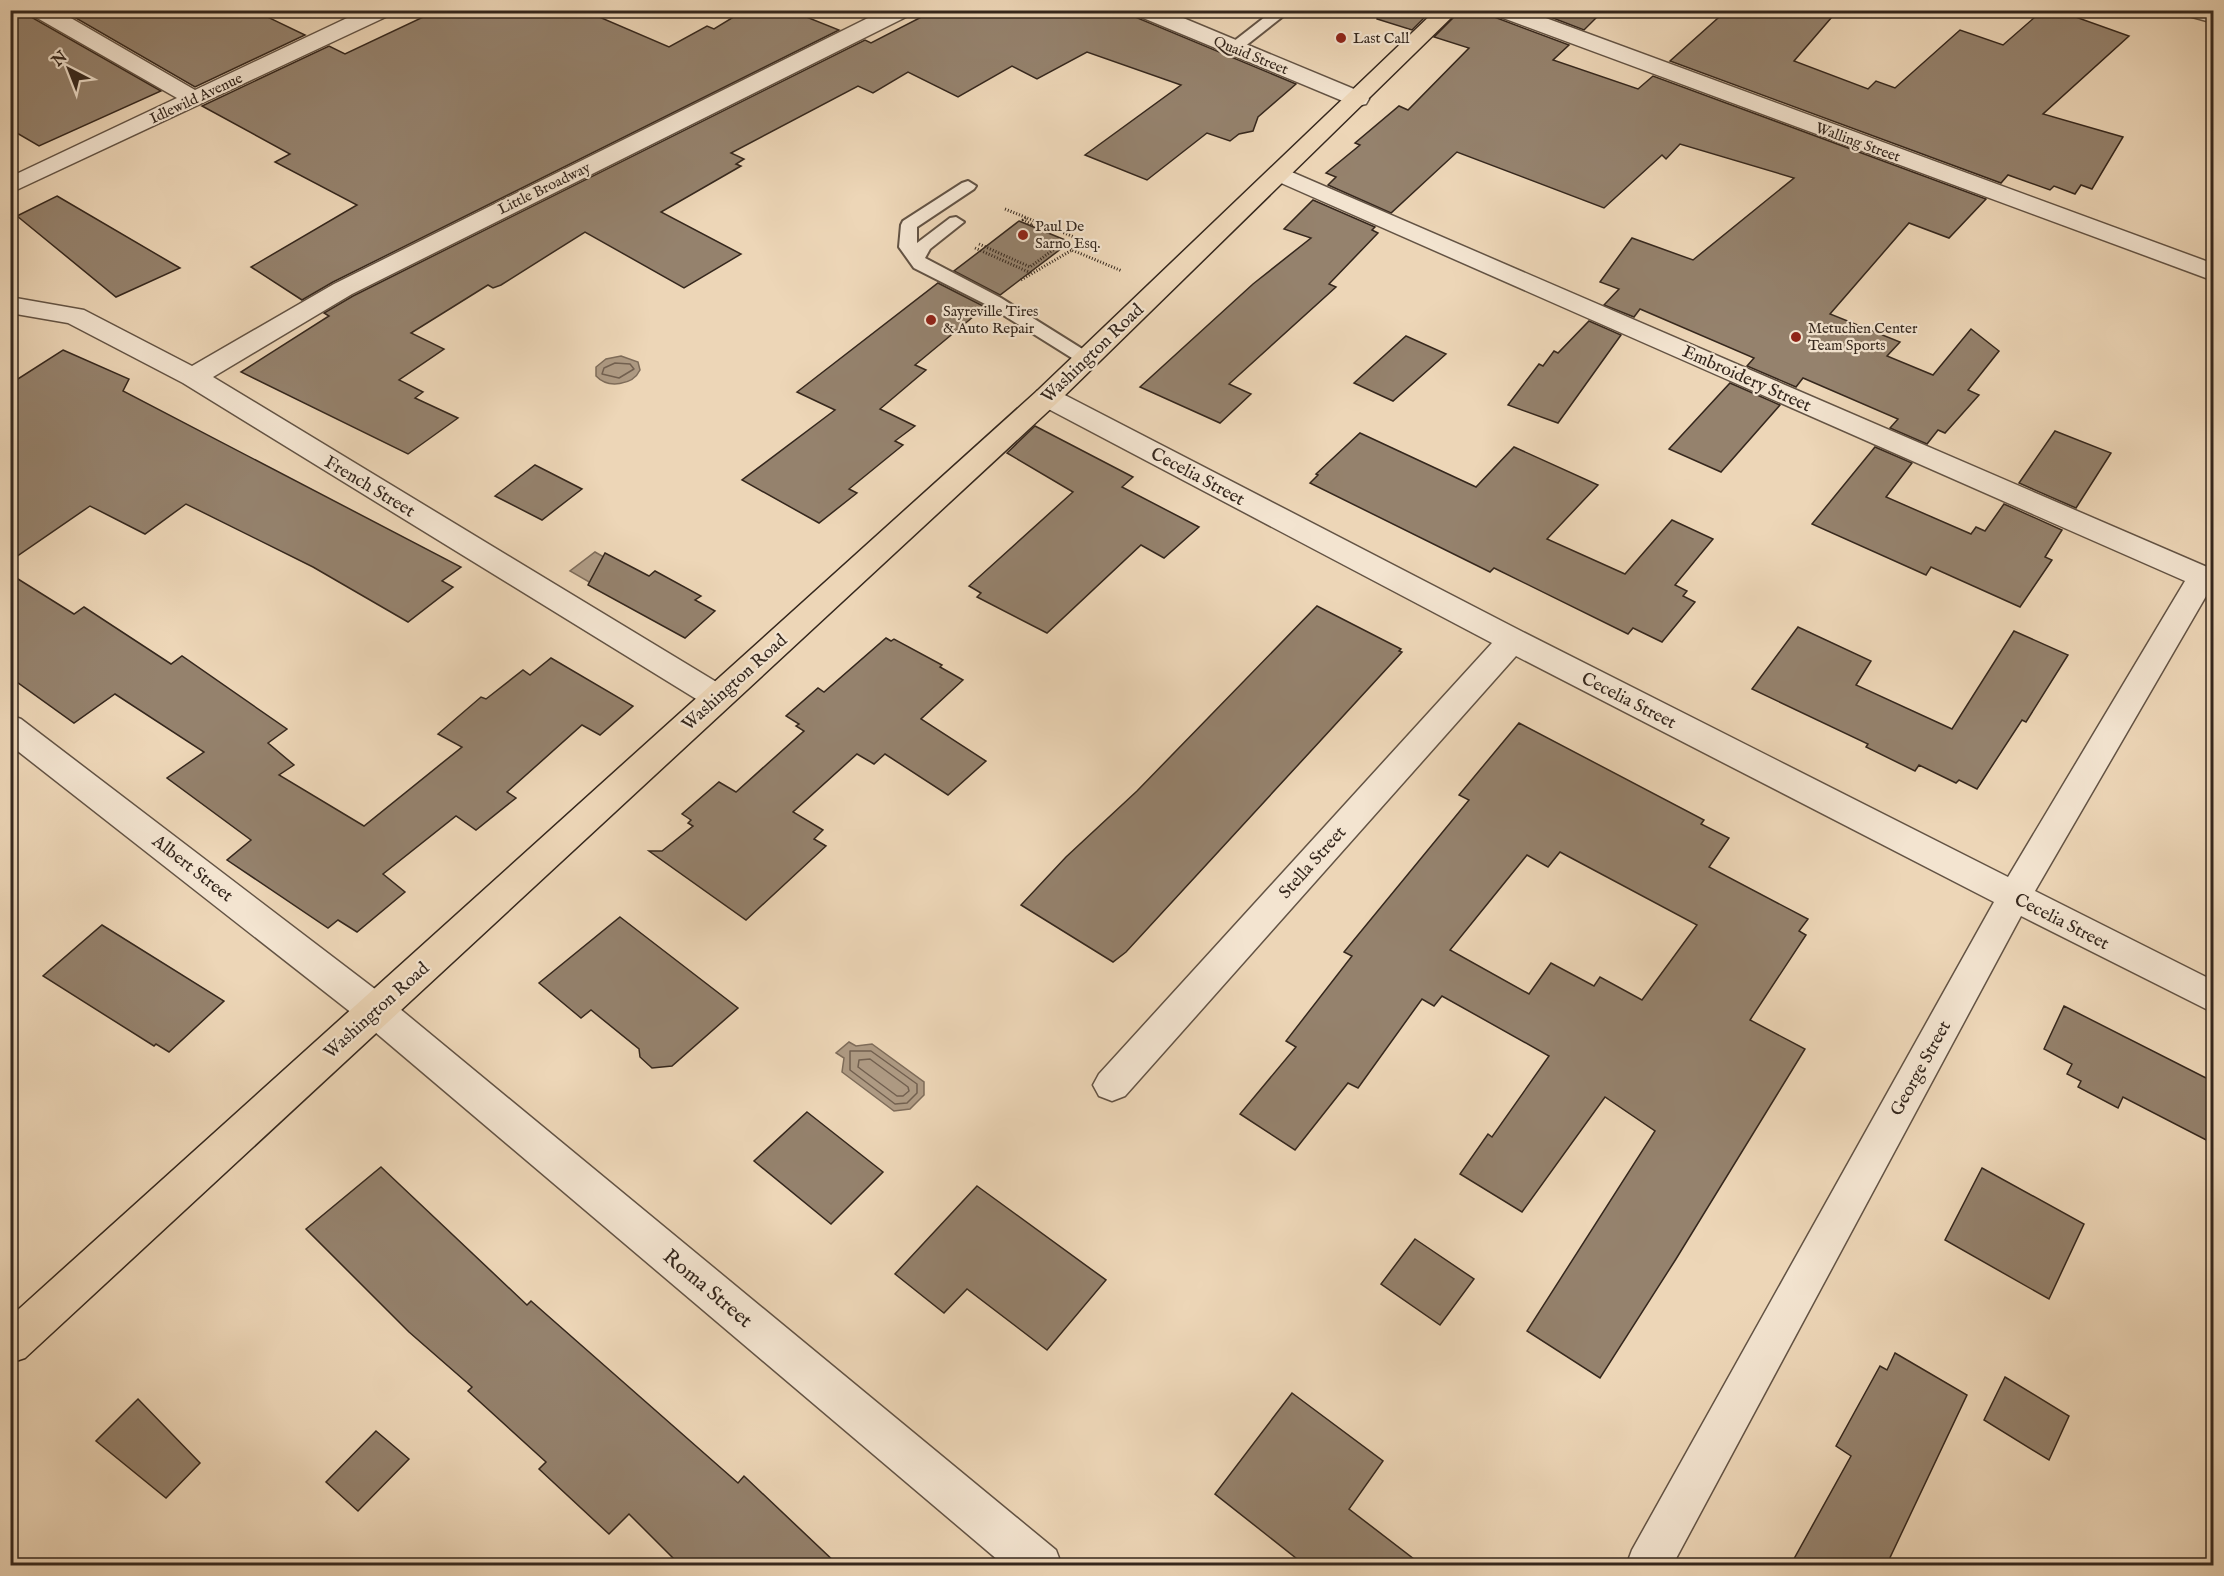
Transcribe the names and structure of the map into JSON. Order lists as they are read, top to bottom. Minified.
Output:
{"streets":{"main road":["Washington Road"],"street":["Quaid Street","Idlewild Avenue","Walling Street","Little Broadway","Embroidery Street","Cecelia Street","French Street","Stella Street","Albert Street","George Street","Roma Street"]},"crossings":[["Quaid Street","Washington Road"],["Little Broadway","French Street"],["Washington Road","Embroidery Street"],["Washington Road","Cecelia Street"],["Washington Road","French Street"],["Washington Road","Albert Street"],["Washington Road","Roma Street"],["Embroidery Street","George Street"],["Cecelia Street","Stella Street"],["Cecelia Street","George Street"],["Albert Street","Roma Street"]],"places":["Last Call","Paul De Sarno Esq.","Sayreville Tires & Auto Repair","Metuchen Center Team Sports"],"north":"top left"}
